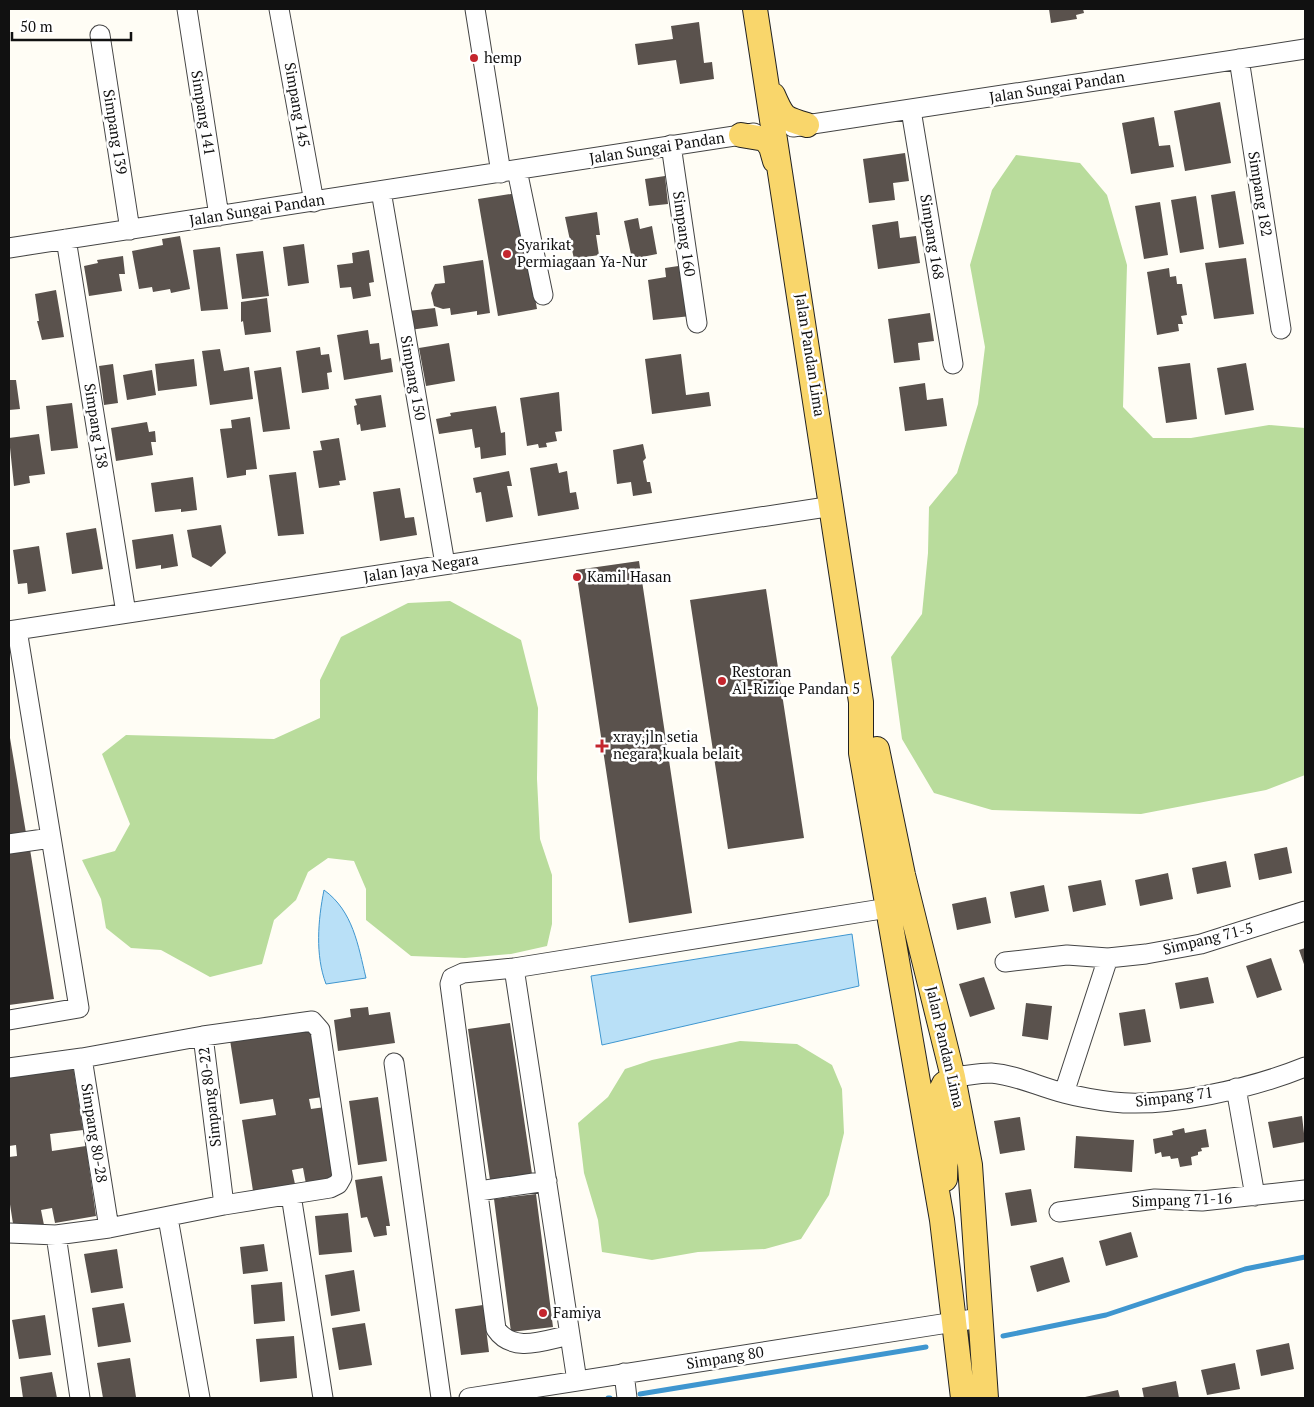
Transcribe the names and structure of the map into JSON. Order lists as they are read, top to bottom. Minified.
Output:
{"streets":{"main road":["Jalan Pandan Lima"],"street":["Jalan Sungai Pandan","Simpang 145","Simpang 141","Simpang 139","Simpang 182","Simpang 160","Simpang 168","Simpang 150","Simpang 138","Jalan Jaya Negara","Simpang 71-5","Simpang 80-22","Simpang 71","Simpang 80-28","Simpang 71-16","Simpang 80"]},"crossings":[["Jalan Sungai Pandan","Simpang 145"],["Jalan Sungai Pandan","Simpang 141"],["Jalan Sungai Pandan","Simpang 139"],["Jalan Sungai Pandan","Simpang 182"],["Jalan Sungai Pandan","Simpang 160"],["Jalan Sungai Pandan","Simpang 168"],["Jalan Sungai Pandan","Jalan Pandan Lima"],["Jalan Sungai Pandan","Simpang 150"],["Jalan Sungai Pandan","Simpang 138"],["Jalan Pandan Lima","Jalan Jaya Negara"],["Jalan Pandan Lima","Simpang 71"],["Jalan Pandan Lima","Simpang 80"],["Simpang 150","Jalan Jaya Negara"],["Simpang 138","Jalan Jaya Negara"]],"places":{"other":["hemp","Syarikat Permiagaan Ya-Nur","Kamil Hasan","Restoran Al-Riziqe Pandan 5","Famiya"],"health":["xray,jln setia negara,kuala belait"]},"scale_bar":"50 m"}
